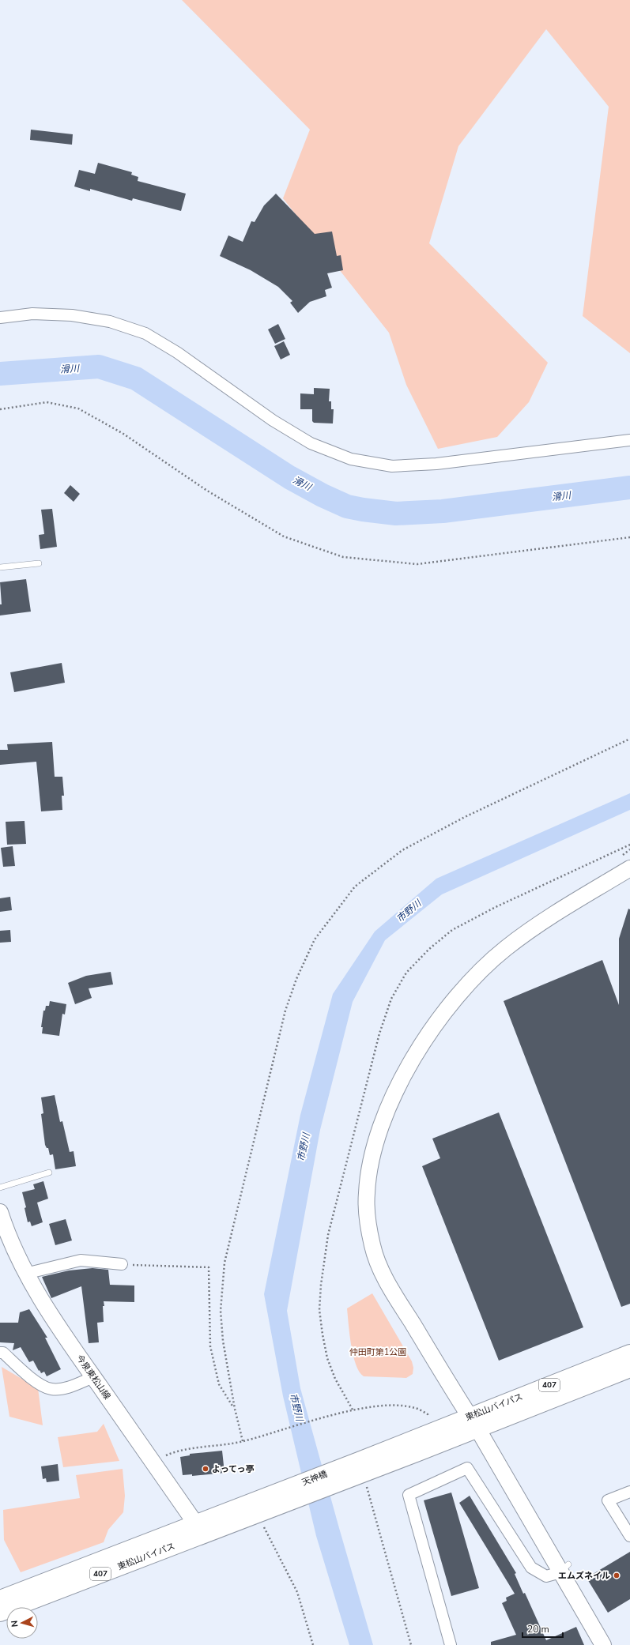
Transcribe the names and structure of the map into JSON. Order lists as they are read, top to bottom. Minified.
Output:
{"streets":{"highway":["407","東松山バイパス","天神橋"],"street":["今泉東松山線"]},"crossings":[["今泉東松山線","東松山バイパス"],["東松山バイパス","天神橋"]],"water":["滑川","市野川"],"parks":["仲田町第1公園"],"places":["よってっ亭","エムズネイル"],"scale_bar":"20 m","north":"left"}
